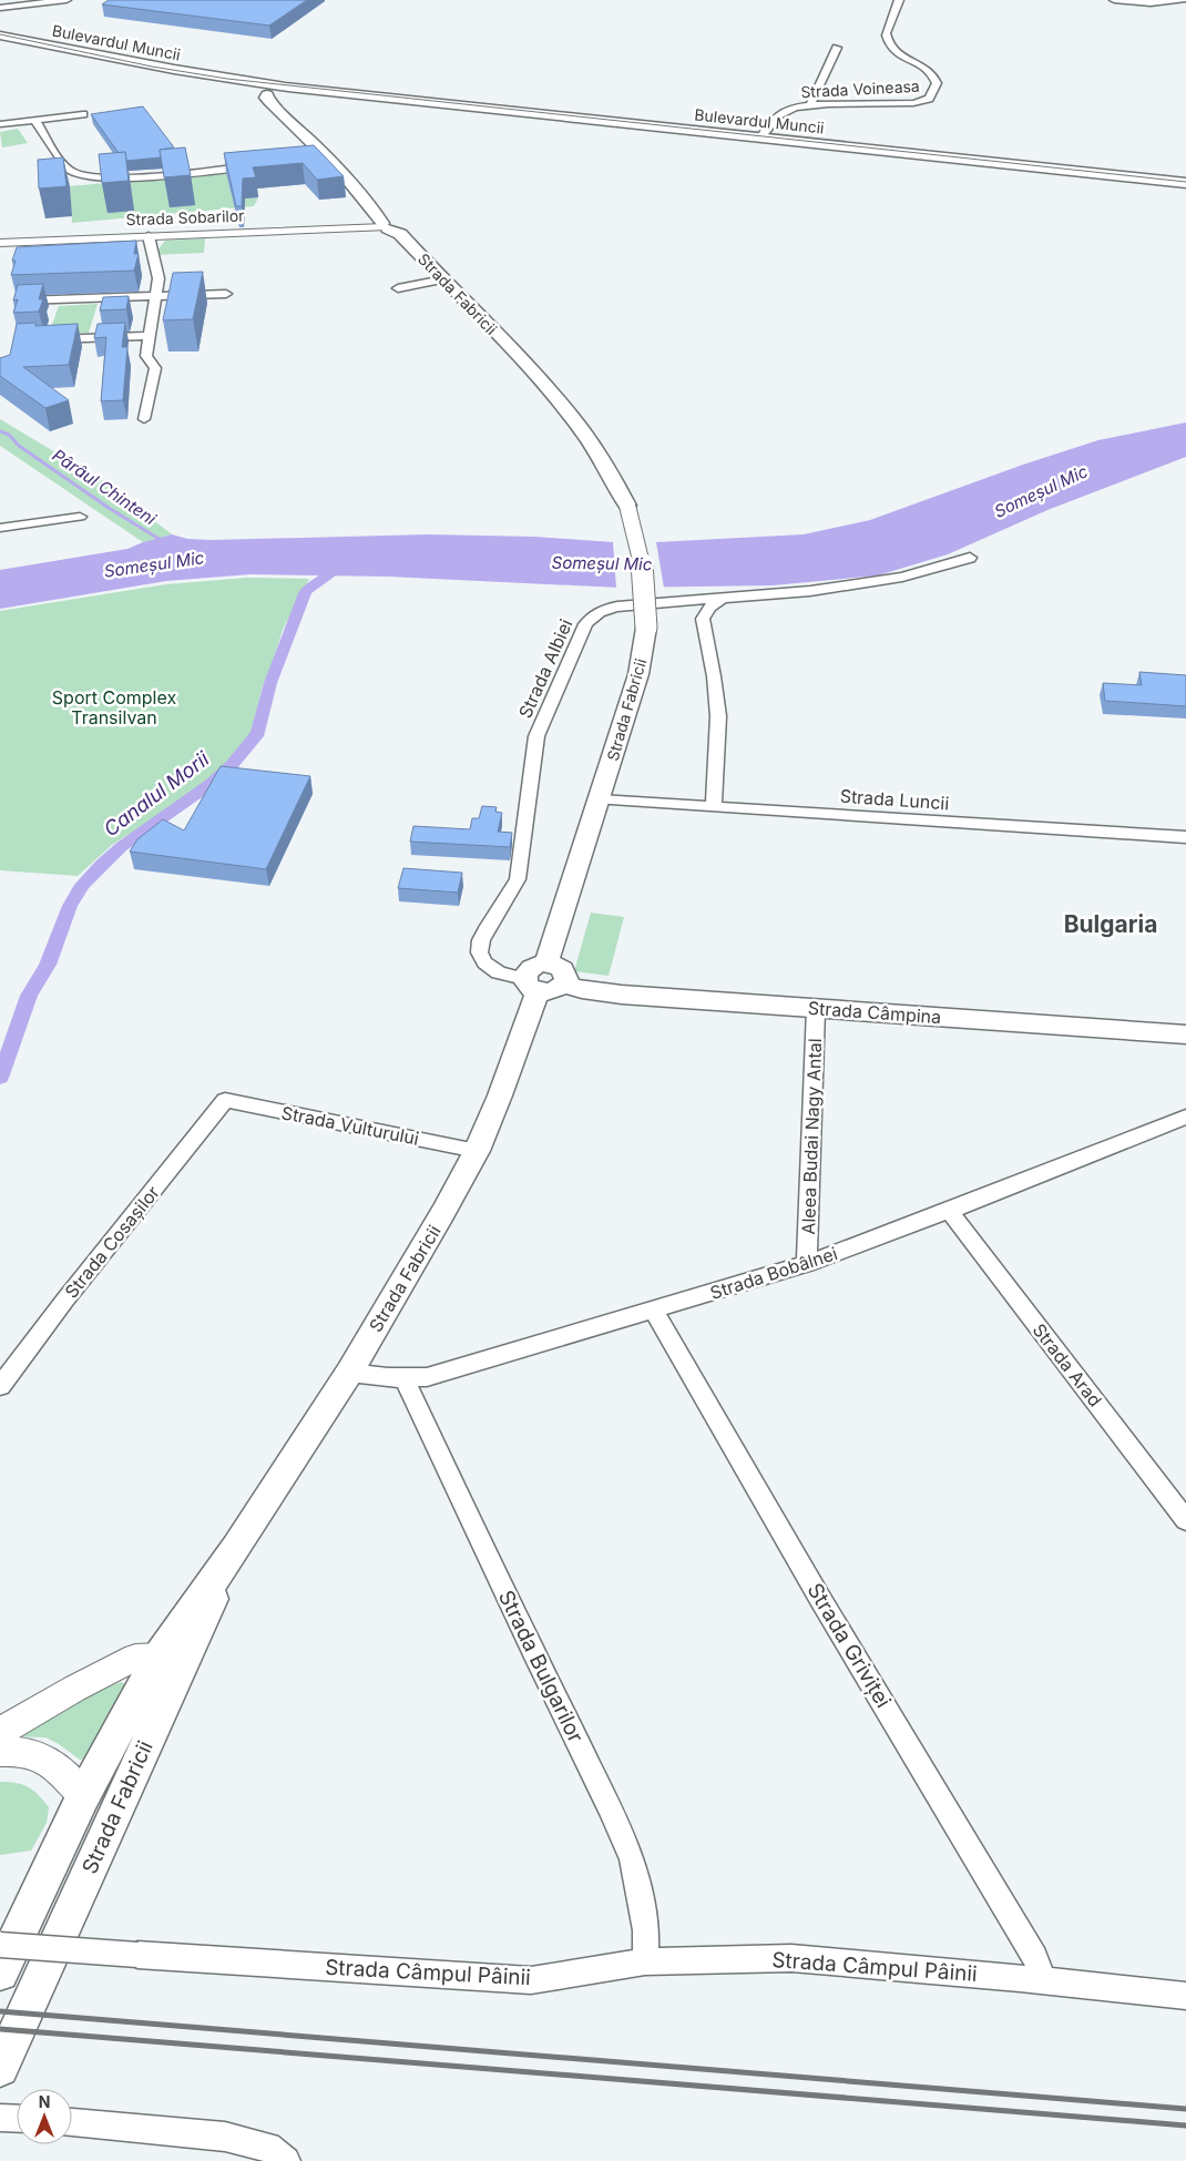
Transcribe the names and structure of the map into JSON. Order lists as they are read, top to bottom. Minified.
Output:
{"streets":{"main road":["Bulevardul Muncii","Strada Fabricii","Strada Câmpina"],"street":["Strada Voineasa","Strada Sobarilor","Strada Albiei","Strada Luncii","Strada Vulturului","Aleea Budai Nagy Antal","Strada Cosașilor","Strada Bobâlnei","Strada Arad","Strada Griviței","Strada Bulgarilor","Strada Câmpul Pâinii"]},"crossings":[["Bulevardul Muncii","Strada Voineasa"],["Bulevardul Muncii","Strada Fabricii"],["Strada Sobarilor","Strada Fabricii"],["Strada Fabricii","Strada Albiei"],["Strada Fabricii","Strada Luncii"],["Strada Fabricii","Strada Câmpina"],["Strada Fabricii","Strada Vulturului"],["Strada Fabricii","Strada Bobâlnei"],["Strada Albiei","Strada Câmpina"],["Strada Câmpina","Aleea Budai Nagy Antal"],["Strada Vulturului","Strada Cosașilor"],["Aleea Budai Nagy Antal","Strada Bobâlnei"],["Strada Bobâlnei","Strada Arad"],["Strada Bobâlnei","Strada Griviței"],["Strada Bobâlnei","Strada Bulgarilor"],["Strada Griviței","Strada Câmpul Pâinii"],["Strada Bulgarilor","Strada Câmpul Pâinii"]],"districts":["Bulgaria"],"water":["Pârâul Chinteni","Someșul Mic","Canalul Morii"],"parks":["Sport Complex Transilvan"],"north":"top"}
